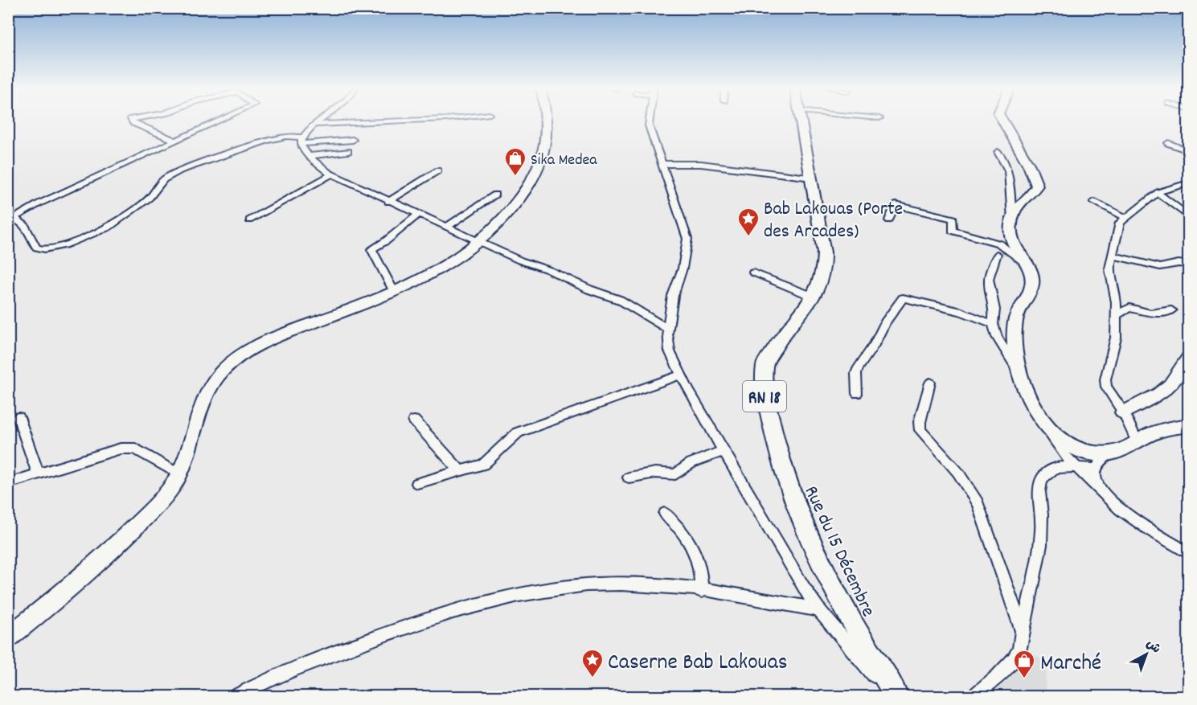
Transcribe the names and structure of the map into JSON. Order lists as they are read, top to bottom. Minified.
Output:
{"streets":{"main road":["RN 18","Rue du 15 Décembre"]},"places":{"shop":["Sika Medea","Marché"],"place":["Bab Lakouas (Porte des Arcades)","Caserne Bab Lakouas"]},"north":"top right"}
